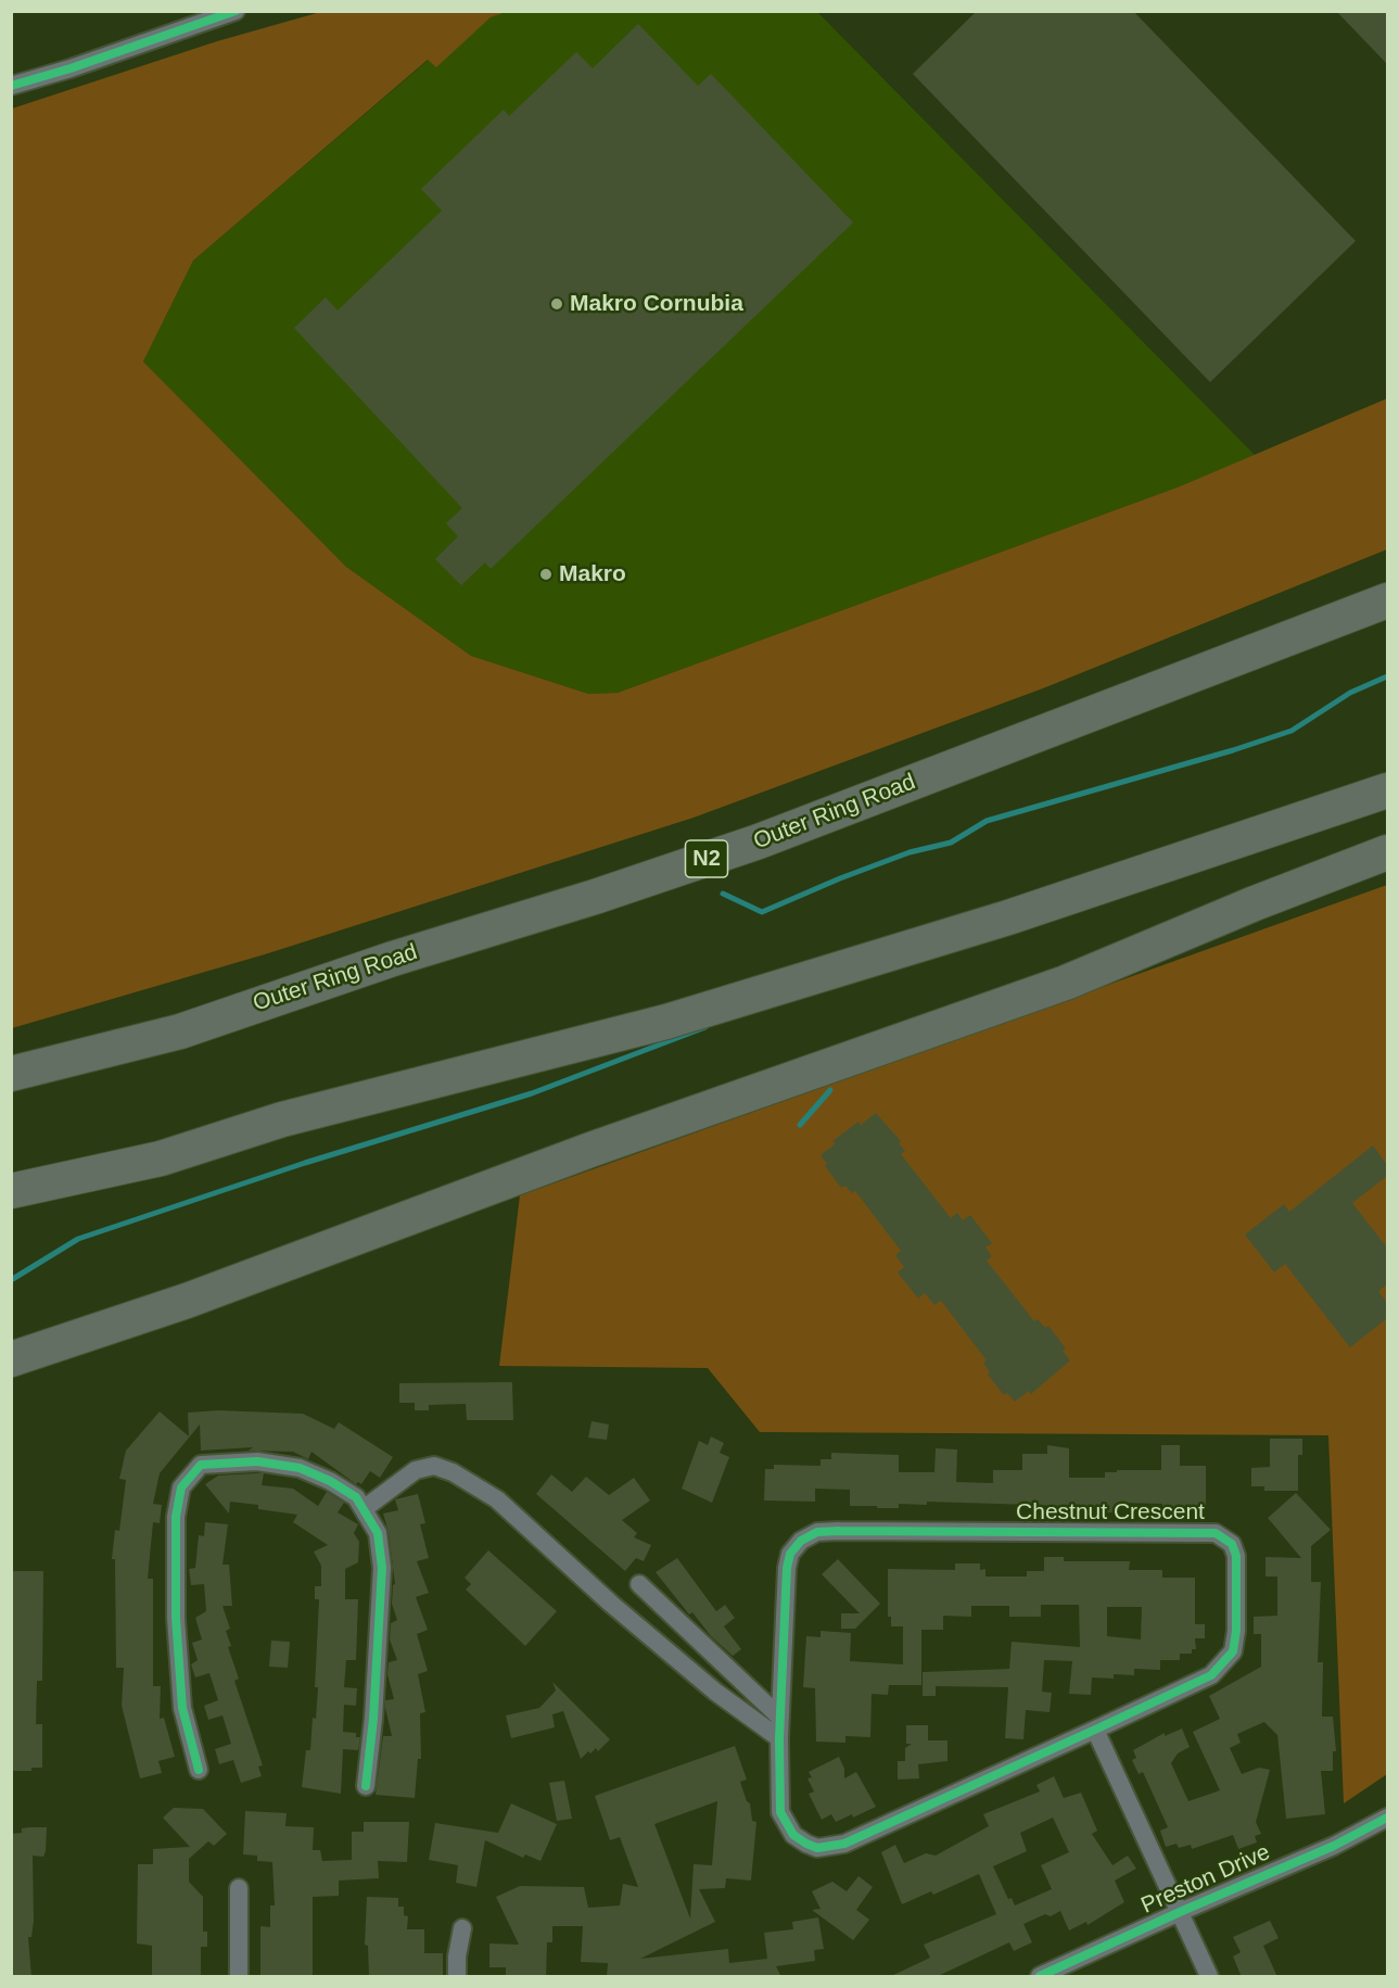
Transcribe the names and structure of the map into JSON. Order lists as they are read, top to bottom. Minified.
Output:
{"streets":{"highway":["Outer Ring Road","N2"],"street":["Chestnut Crescent","Preston Drive"]},"places":["Makro Cornubia","Makro"]}
